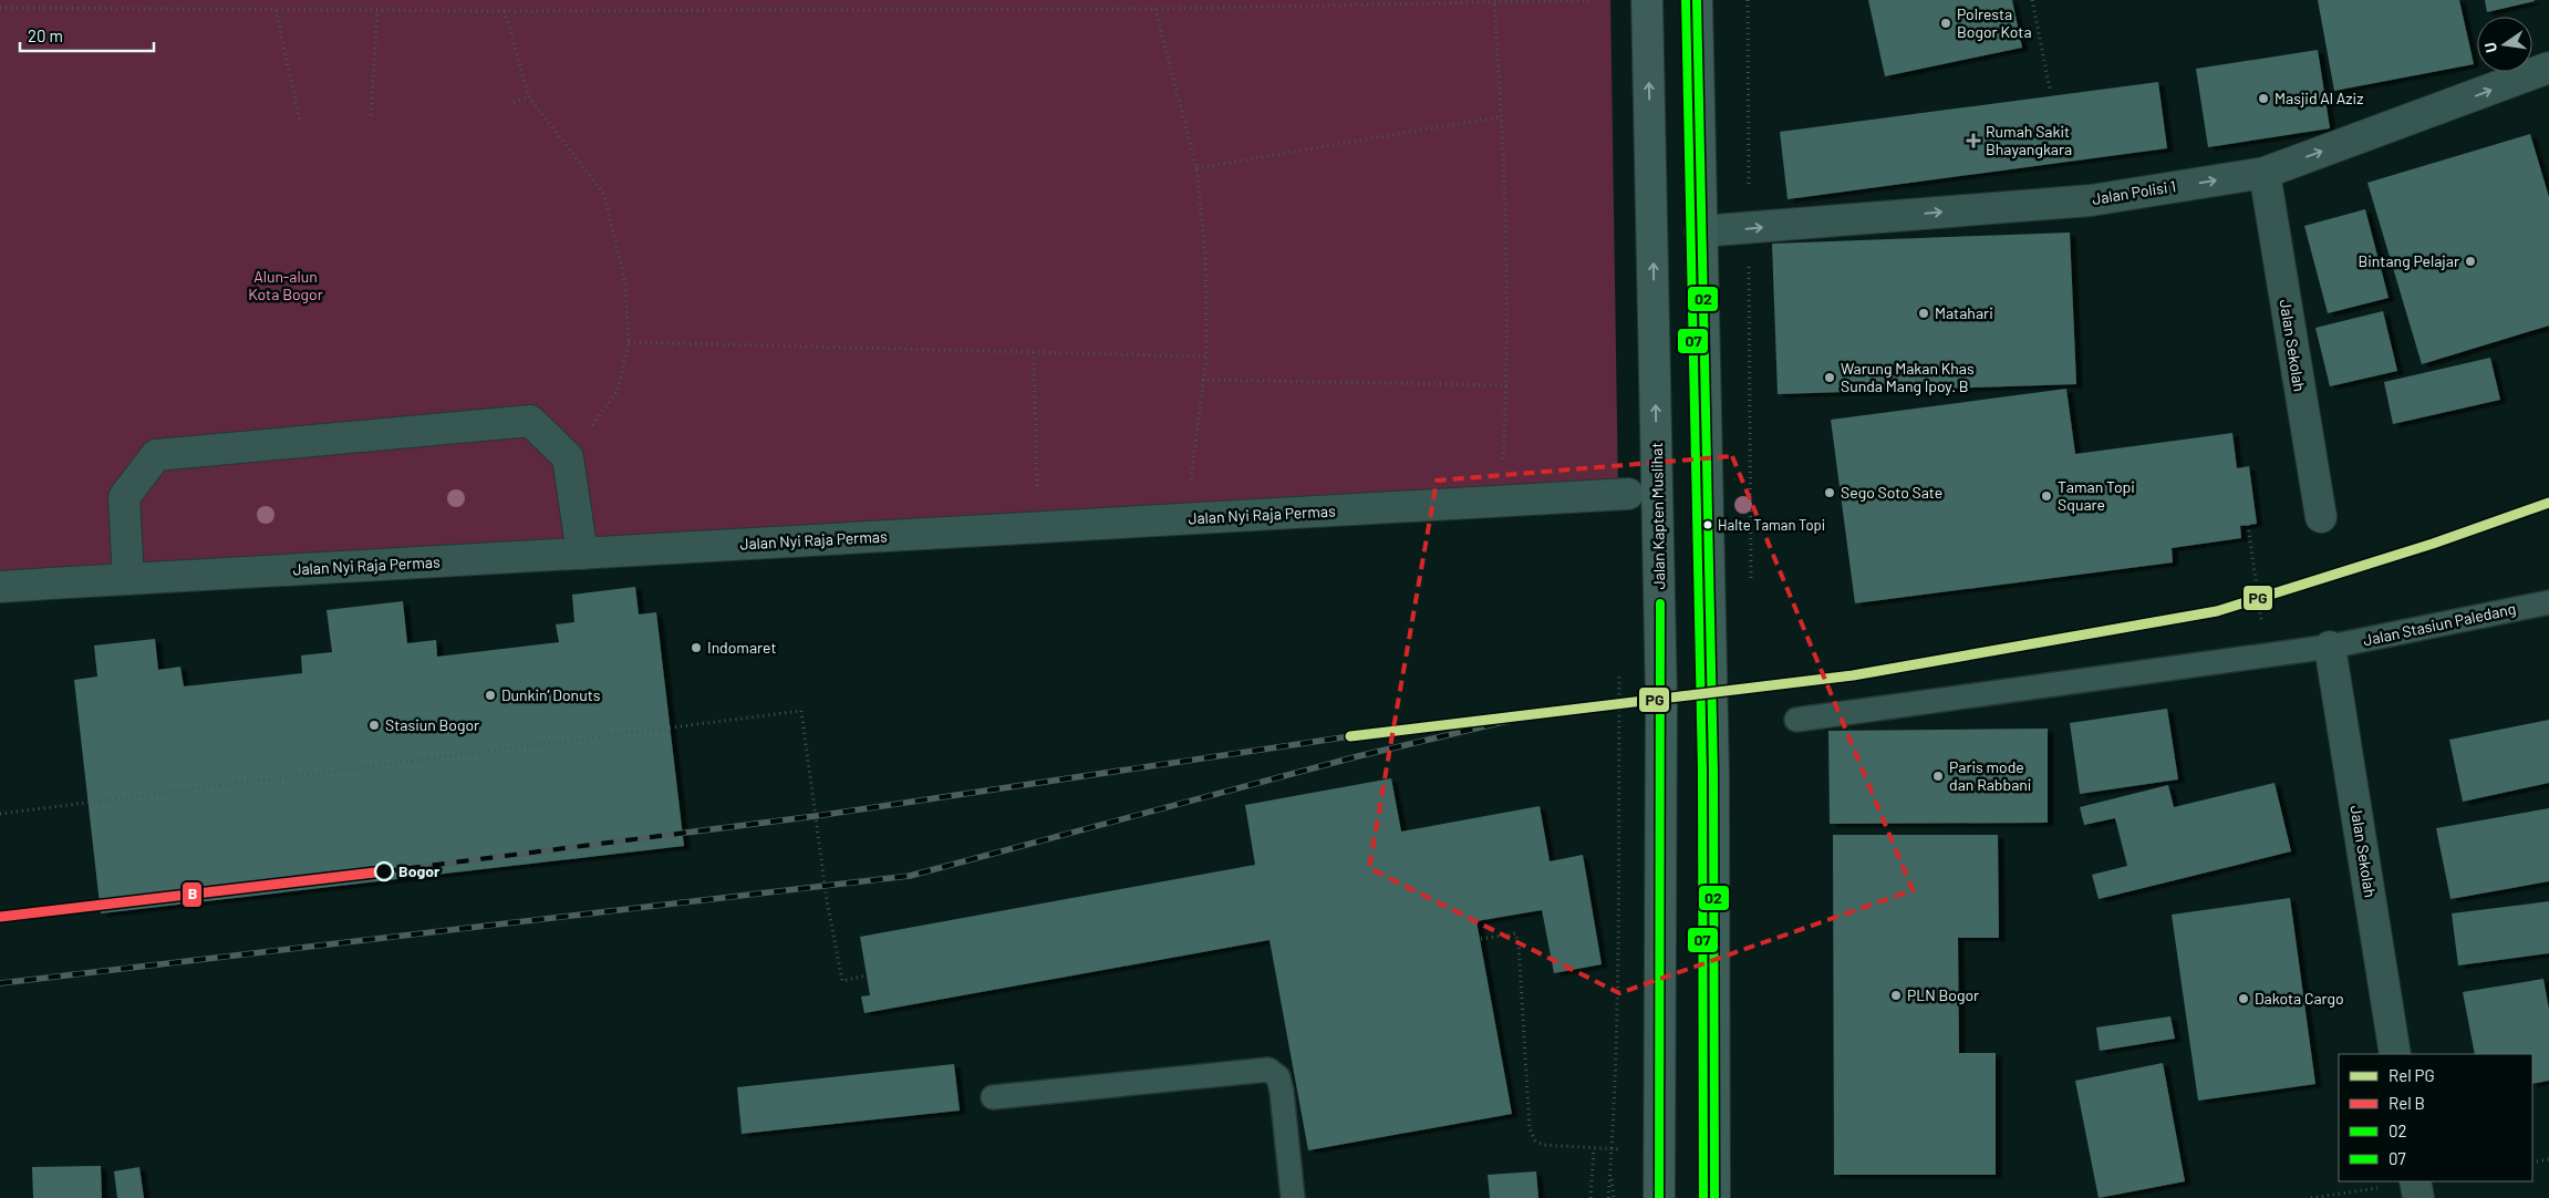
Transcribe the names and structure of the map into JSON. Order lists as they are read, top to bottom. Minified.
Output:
{"streets":{"main road":["Jalan Kapten Muslihat"],"street":["Jalan Polisi 1","Jalan Sekolah","Jalan Nyi Raja Permas"],"lane":["Jalan Stasiun Paledang"]},"crossings":[["Jalan Polisi 1","Jalan Sekolah"],["Jalan Sekolah","Jalan Stasiun Paledang"]],"one_way":["Jalan Polisi 1"],"parks":["Alun-alun Kota Bogor"],"places":{"other":["Polresta Bogor Kota","Masjid Al Aziz","Bintang Pelajar","Matahari","Warung Makan Khas Sunda Mang Ipoy. B","Sego Soto Sate","Taman Topi Square","Halte Taman Topi","Indomaret","Dunkin’ Donuts","Stasiun Bogor","Paris mode dan Rabbani","Bogor","PLN Bogor","Dakota Cargo"],"health":["Rumah Sakit Bhayangkara"]},"lines":["transit line 02","transit line 07","rail line PG","rail line B"],"legend":["Rel PG","Rel B","02","07"],"scale_bar":"20 m","north":"left"}
